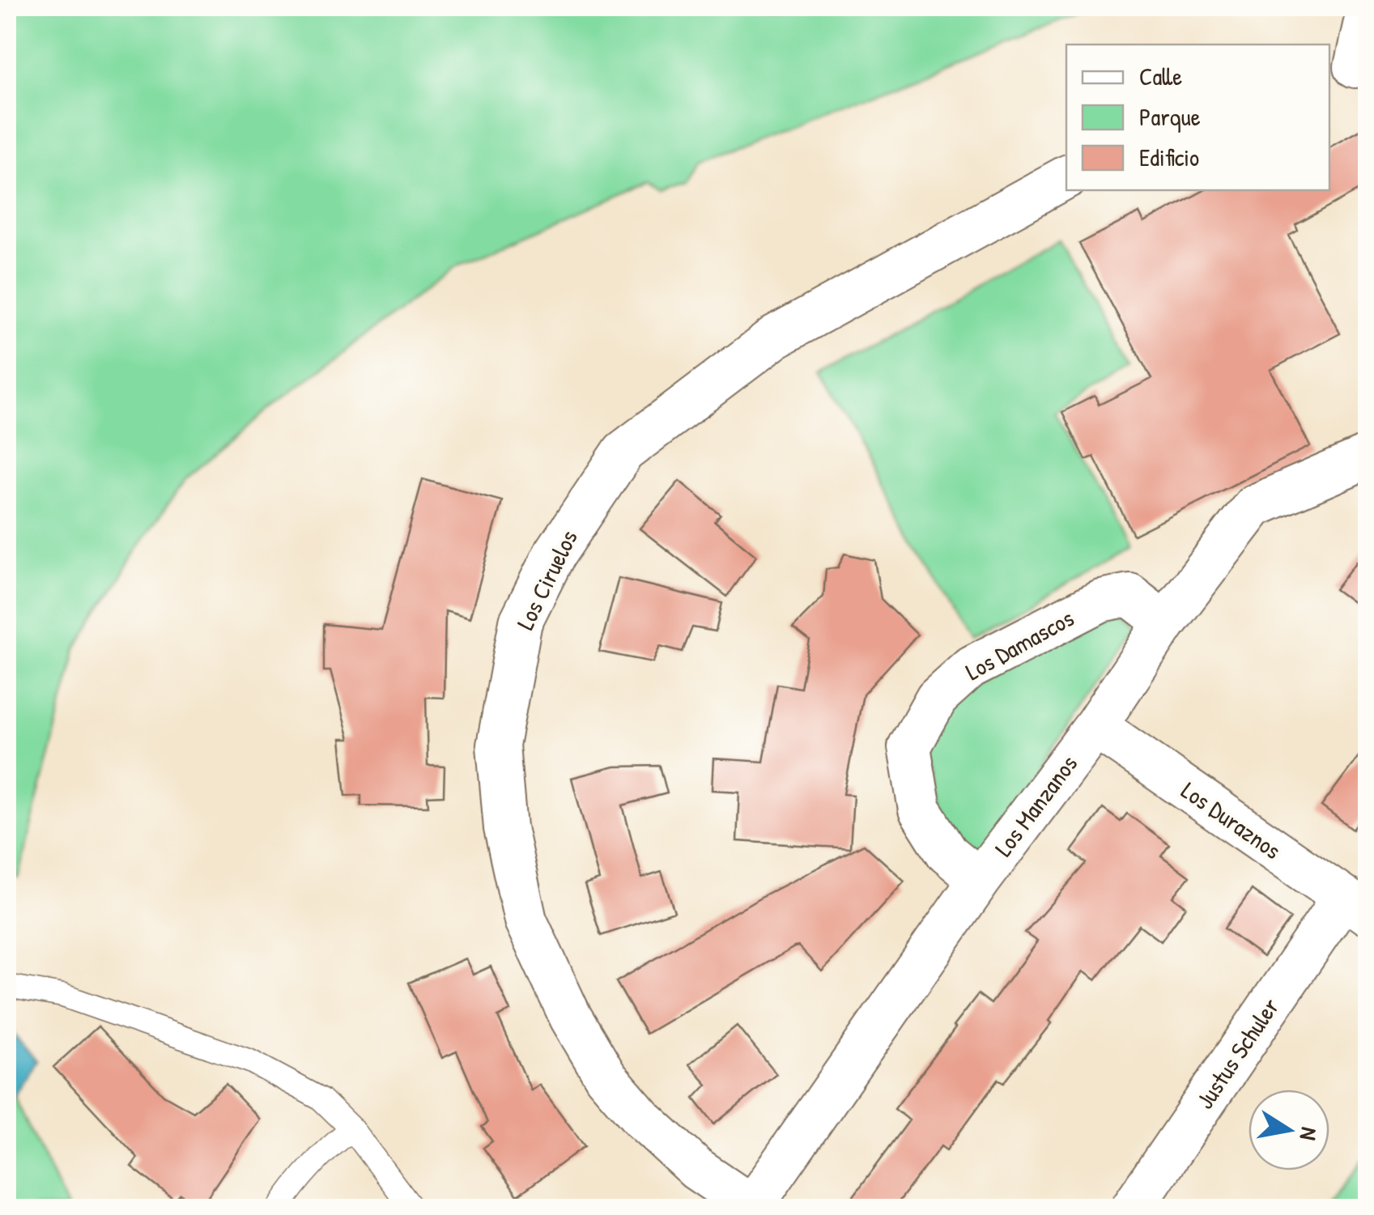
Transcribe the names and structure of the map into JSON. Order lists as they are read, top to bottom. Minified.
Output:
{"streets":{"street":["Los Ciruelos","Los Damascos","Los Manzanos","Los Duraznos","Justus Schuler"]},"crossings":[["Los Ciruelos","Los Manzanos"],["Los Damascos","Los Manzanos"],["Los Manzanos","Los Duraznos"],["Los Duraznos","Justus Schuler"]],"legend":["Calle","Parque","Edificio"],"north":"right"}
